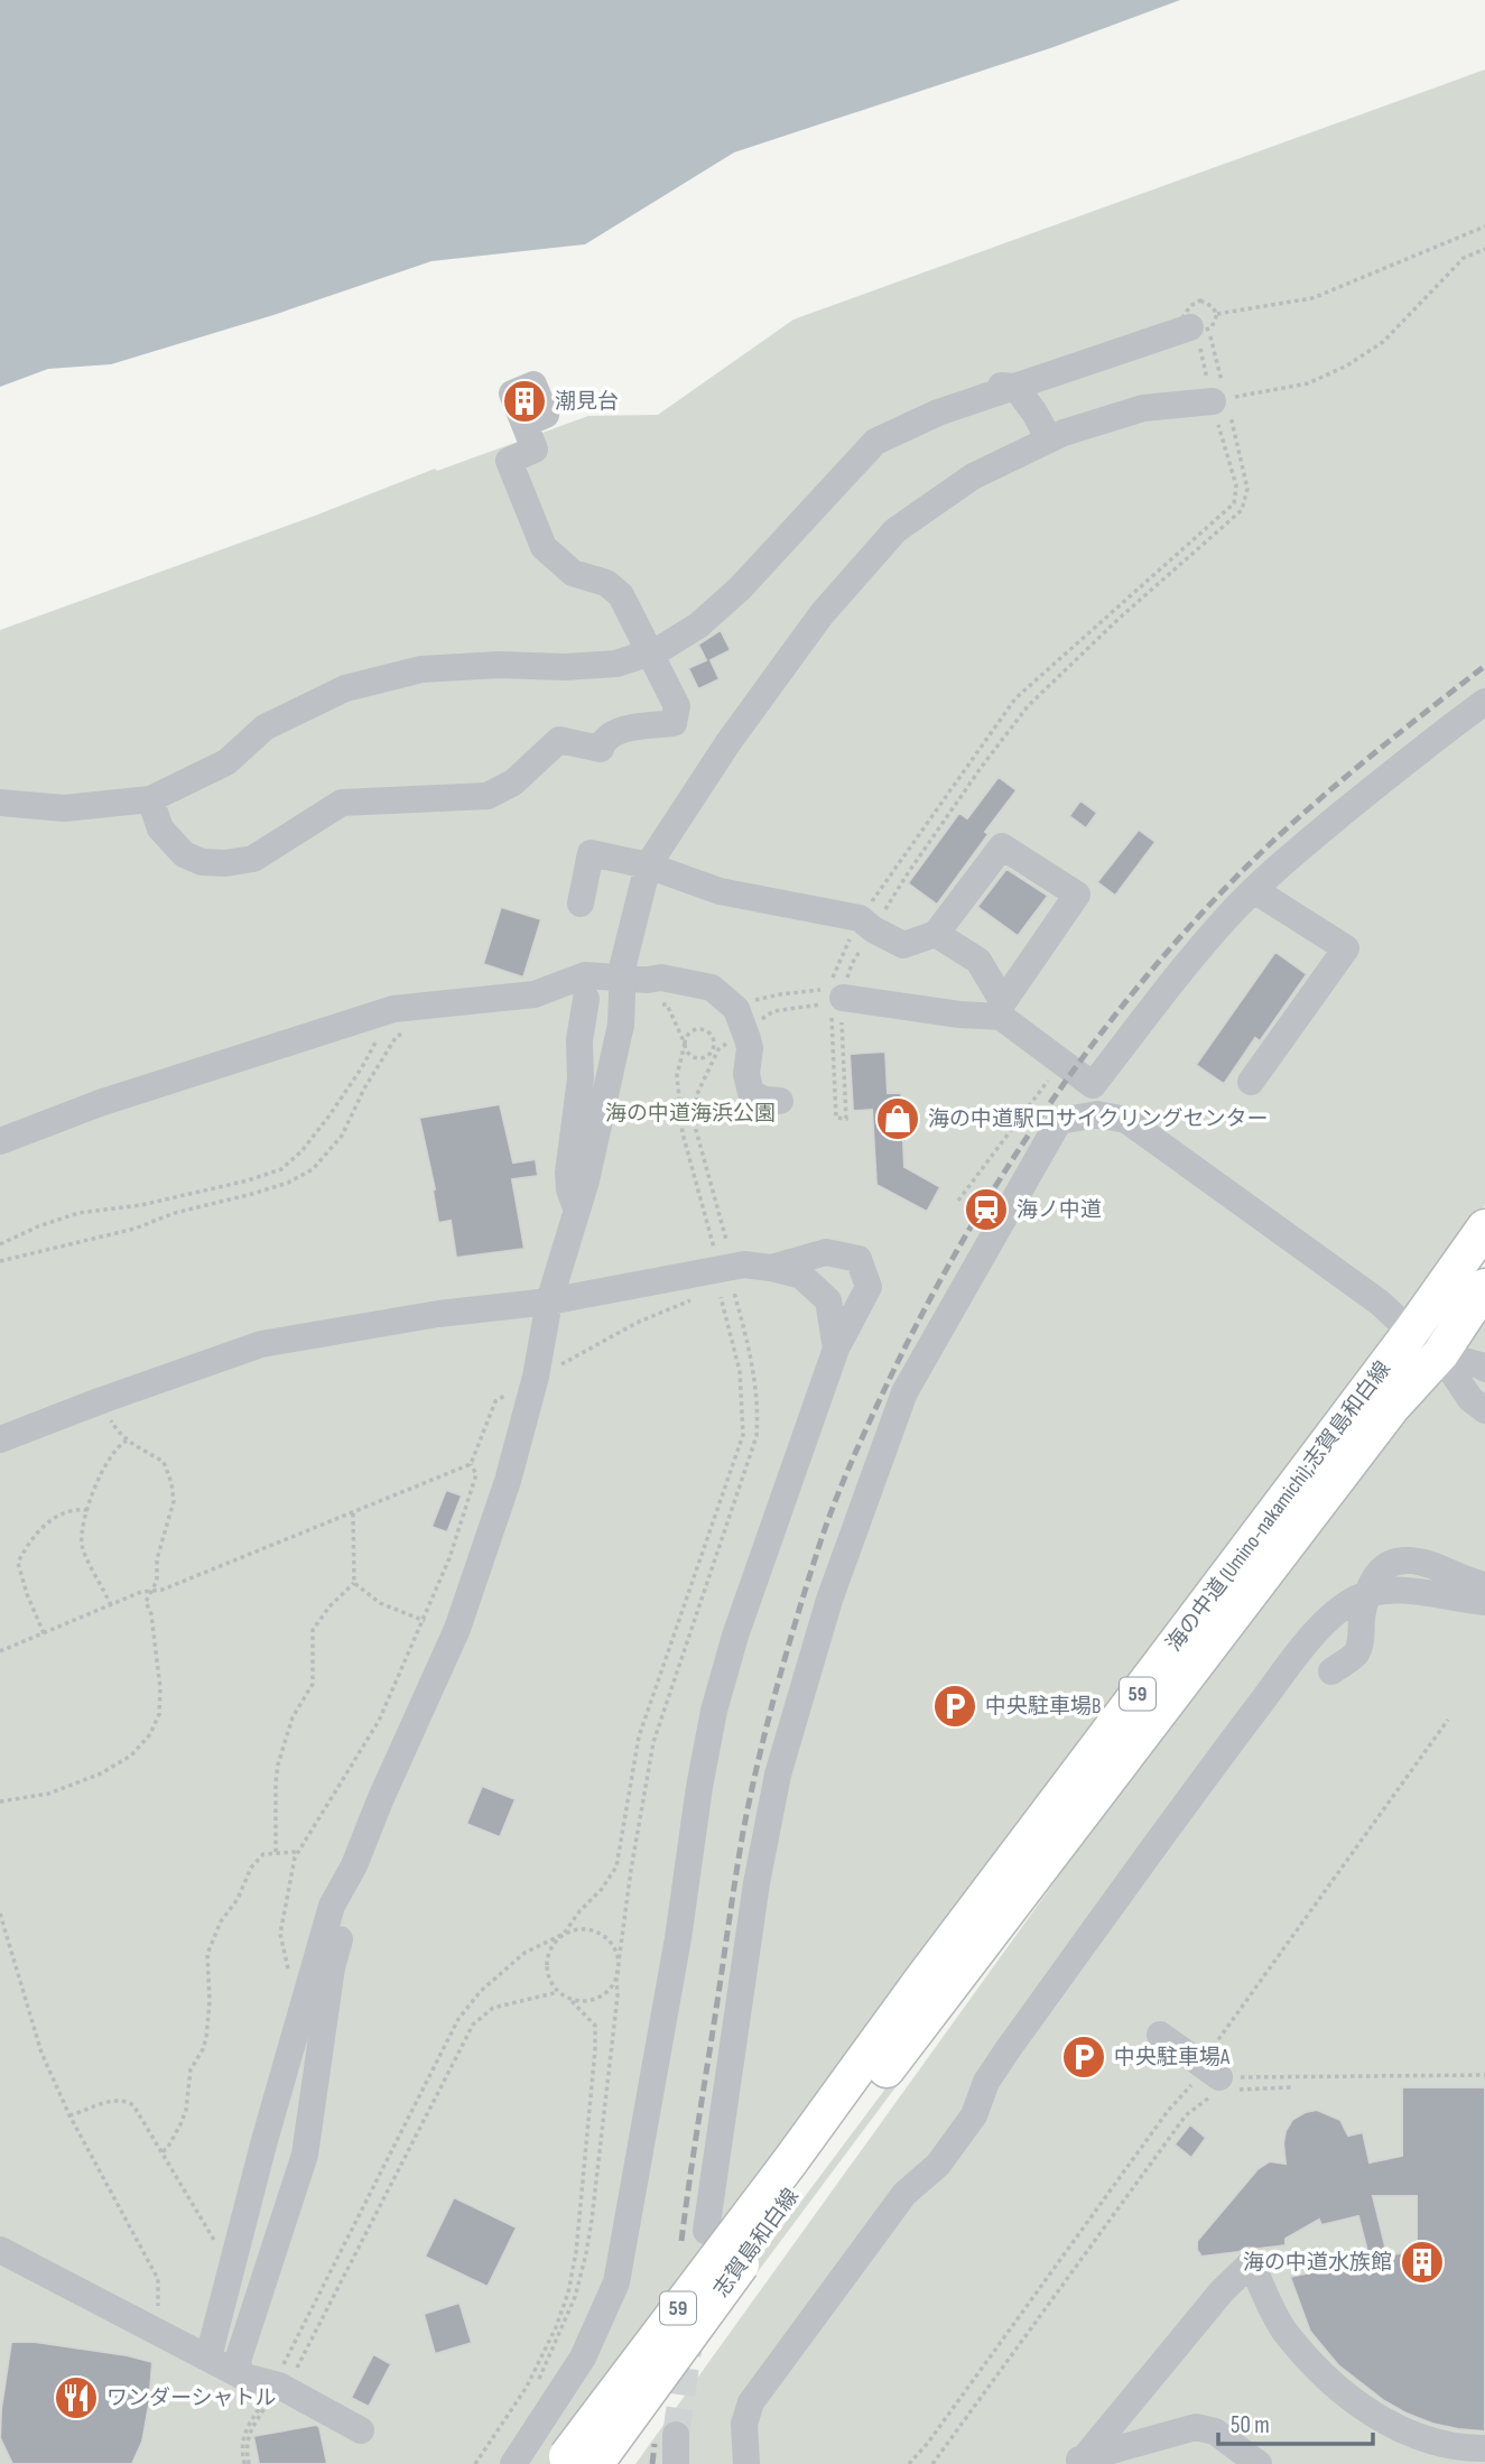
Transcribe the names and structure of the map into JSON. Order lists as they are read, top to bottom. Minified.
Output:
{"streets":{"main road":["海の中道 (Umino-nakamichi);志賀島和白線","59","志賀島和白線"]},"crossings":[["海の中道 (Umino-nakamichi);志賀島和白線","志賀島和白線"]],"parks":["海の中道海浜公園"],"places":{"building":["潮見台","海の中道水族館"],"shop":["海の中道駅口サイクリングセンター"],"station":["海ノ中道"],"parking":["中央駐車場B","中央駐車場A"],"restaurant":["ワンダーシャトル"]},"scale_bar":"50 m"}
